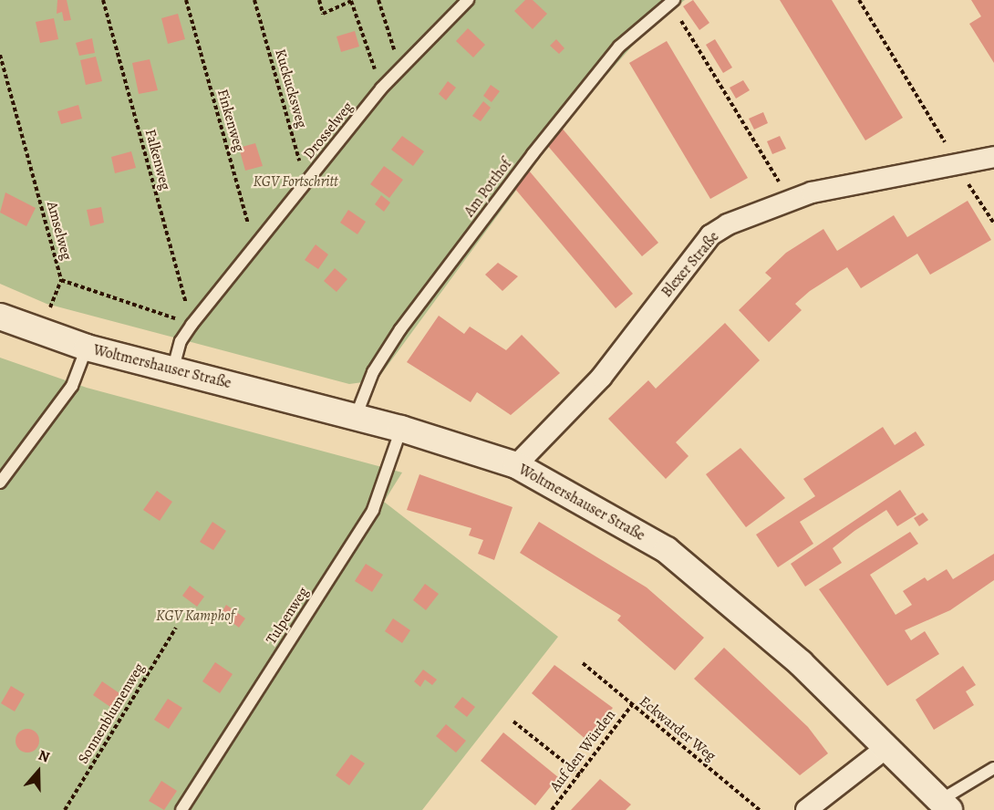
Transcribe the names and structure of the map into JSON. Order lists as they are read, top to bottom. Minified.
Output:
{"streets":{"street":["Blexer Straße","Woltmershauser Straße"],"lane":["Drosselweg","Am Potthof","Tulpenweg"],"path":["Kuckucksweg","Finkenweg","Falkenweg","Amselweg","Sonnenblumenweg","Eckwarder Weg","Auf den Würden"]},"crossings":[["Kuckucksweg","Drosselweg"],["Finkenweg","Drosselweg"],["Drosselweg","Falkenweg"],["Drosselweg","Amselweg"],["Drosselweg","Woltmershauser Straße"],["Falkenweg","Amselweg"],["Am Potthof","Woltmershauser Straße"],["Blexer Straße","Woltmershauser Straße"],["Woltmershauser Straße","Tulpenweg"],["Eckwarder Weg","Auf den Würden"]],"parks":["KGV Fortschritt","KGV Kamphof"],"north":"top"}
